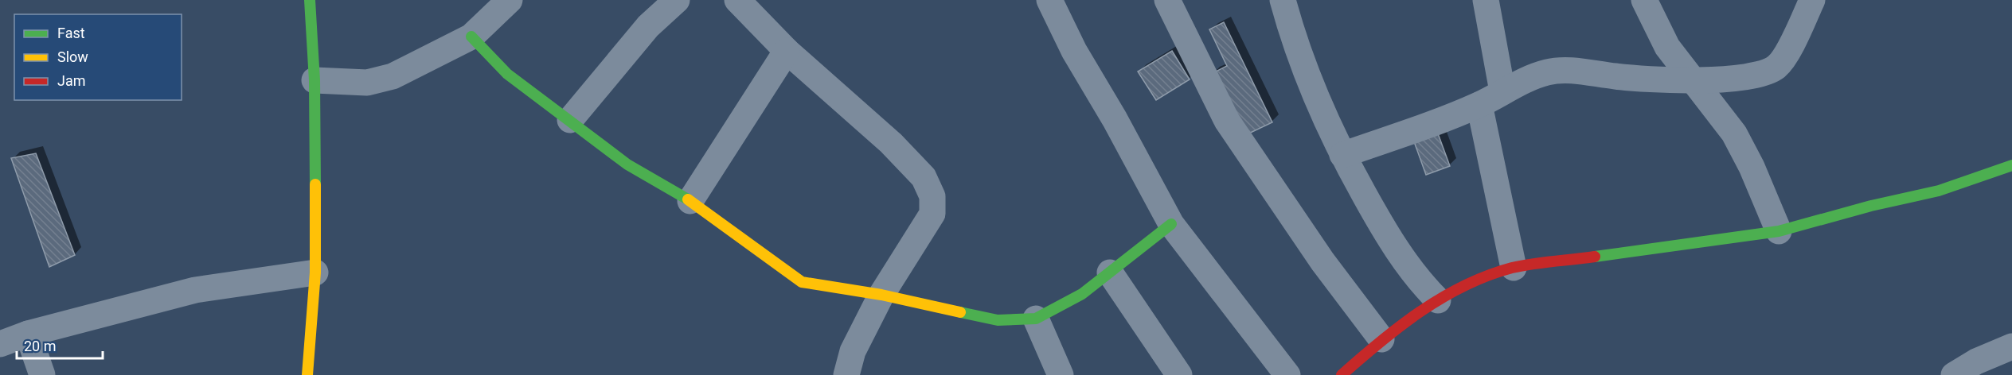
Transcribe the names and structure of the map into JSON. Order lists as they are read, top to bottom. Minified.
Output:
{"legend":["Fast","Slow","Jam"],"scale_bar":"20 m"}
